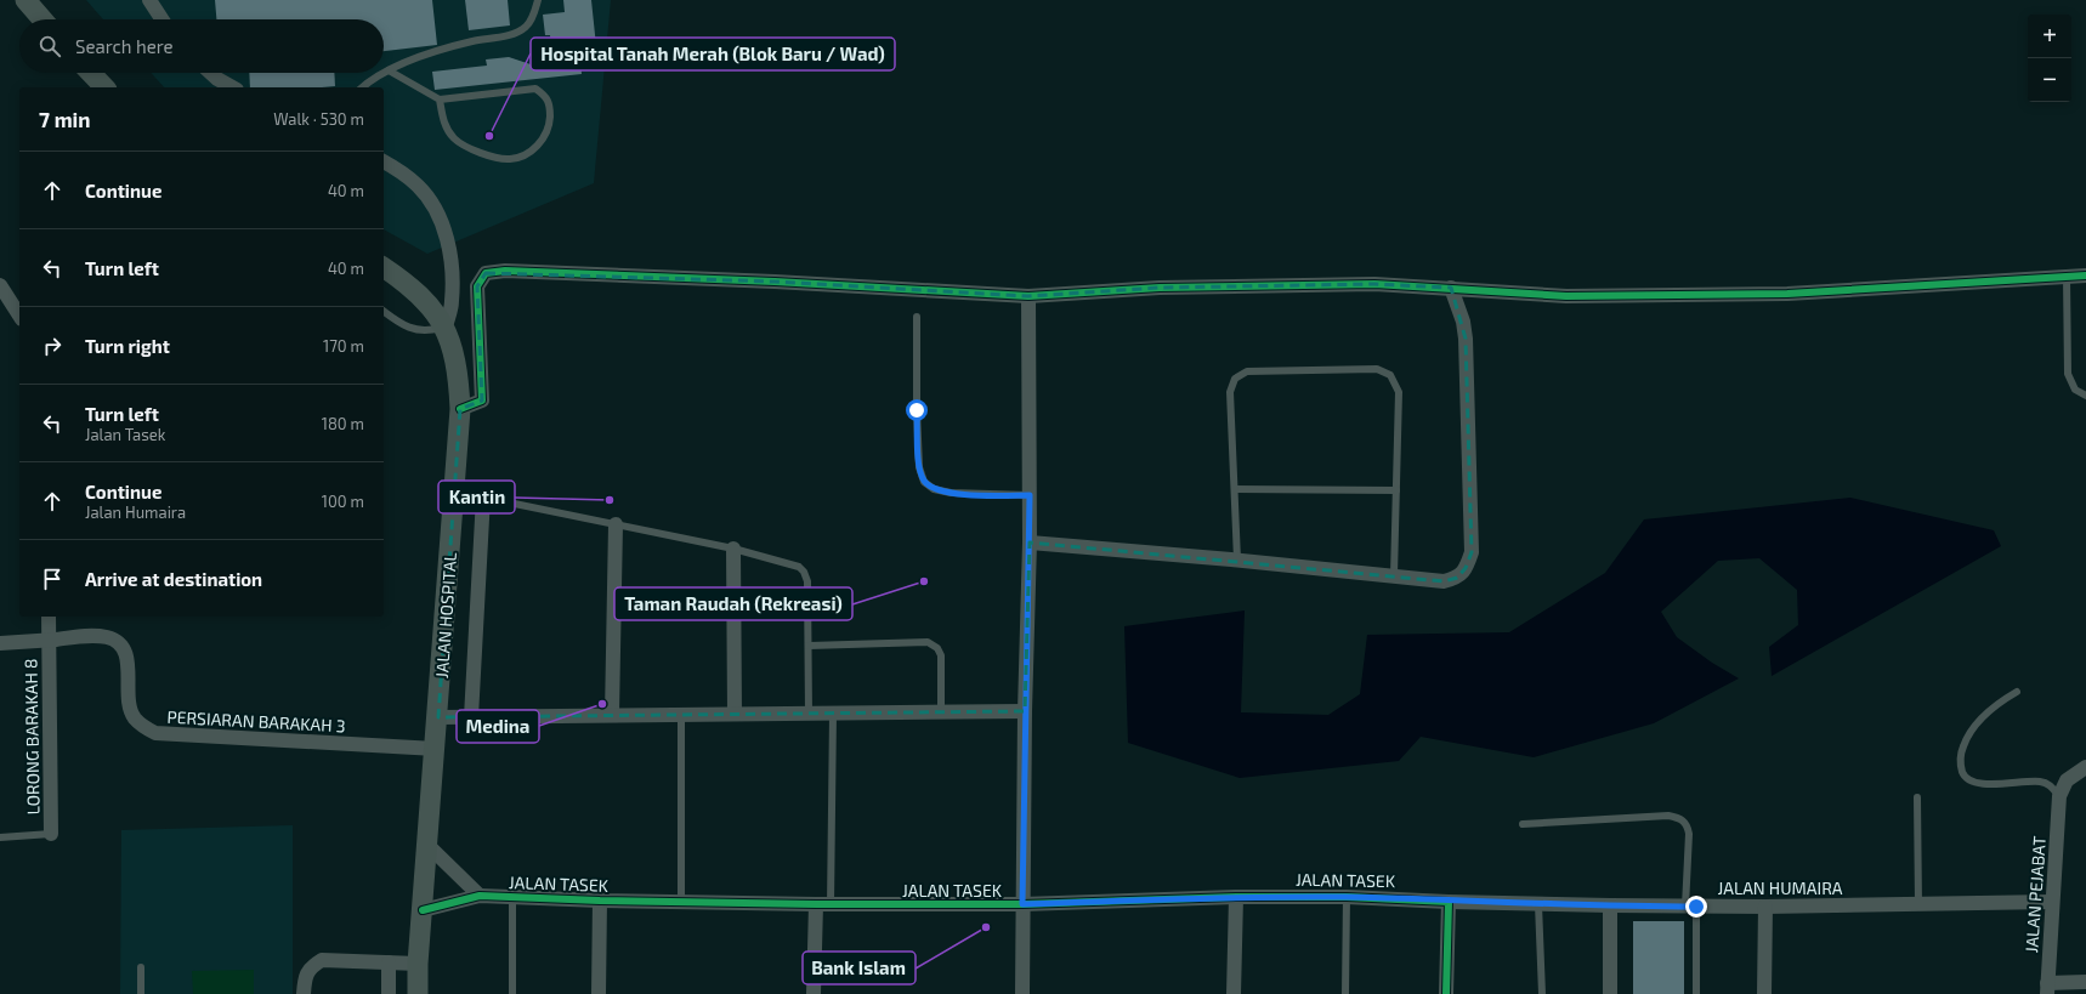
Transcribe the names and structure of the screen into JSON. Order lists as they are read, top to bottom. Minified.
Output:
{"streets":{"main road":["JALAN HOSPITAL"],"street":["PERSIARAN BARAKAH 3","LORONG BARAKAH 8","JALAN TASEK","JALAN HUMAIRA","JALAN PEJABAT"]},"crossings":[["JALAN HOSPITAL","PERSIARAN BARAKAH 3"],["JALAN HOSPITAL","JALAN TASEK"],["PERSIARAN BARAKAH 3","LORONG BARAKAH 8"],["JALAN TASEK","JALAN HUMAIRA"],["JALAN HUMAIRA","JALAN PEJABAT"]],"places":["Hospital Tanah Merah (Blok Baru / Wad)","Kantin","Taman Raudah (Rekreasi)","Medina","Bank Islam"],"page":{"map_buttons":["+","−"],"search":"Search here","heading":["7 min","Walk · 530 m"],"list":[["Continue","40 m"],["Turn left","40 m"],["Turn right","170 m"],["Turn left","Jalan Tasek","180 m"],["Continue","Jalan Humaira","100 m"],"Arrive at destination"]}}
